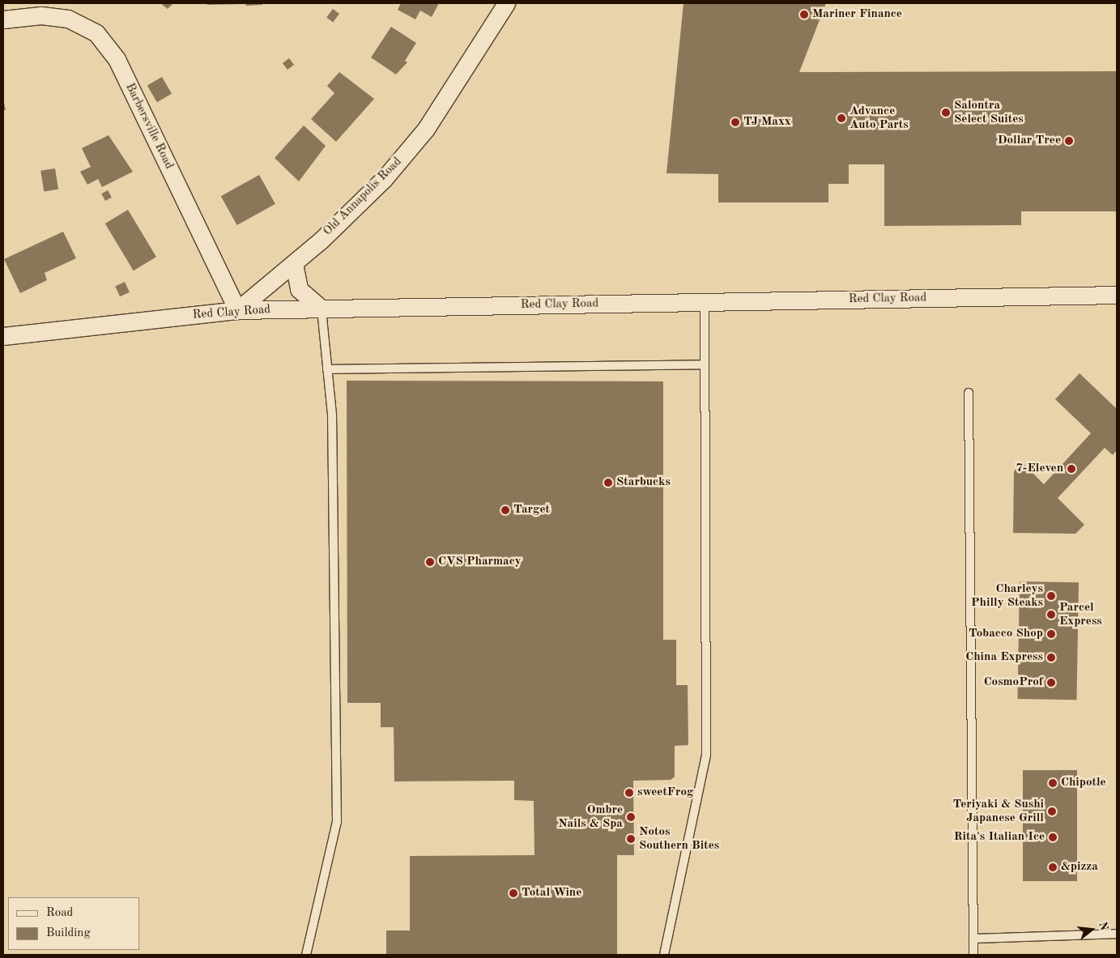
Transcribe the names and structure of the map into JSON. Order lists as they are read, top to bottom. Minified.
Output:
{"streets":{"street":["Barbersville Road","Old Annapolis Road","Red Clay Road"]},"crossings":[["Barbersville Road","Old Annapolis Road"],["Barbersville Road","Red Clay Road"],["Old Annapolis Road","Red Clay Road"]],"places":["Mariner Finance","Salontra Select Suites","Advance Auto Parts","TJ Maxx","Dollar Tree","7-Eleven","Starbucks","Target","CVS Pharmacy","Charleys Philly Steaks","Parcel Express","Tobacco Shop","China Express","CosmoProf","Chipotle","sweetFrog","Teriyaki & Sushi Japanese Grill","Ombre Nails & Spa","Rita's Italian Ice","Notos Southern Bites","&pizza","Total Wine"],"legend":["Road","Building"],"north":"right"}
